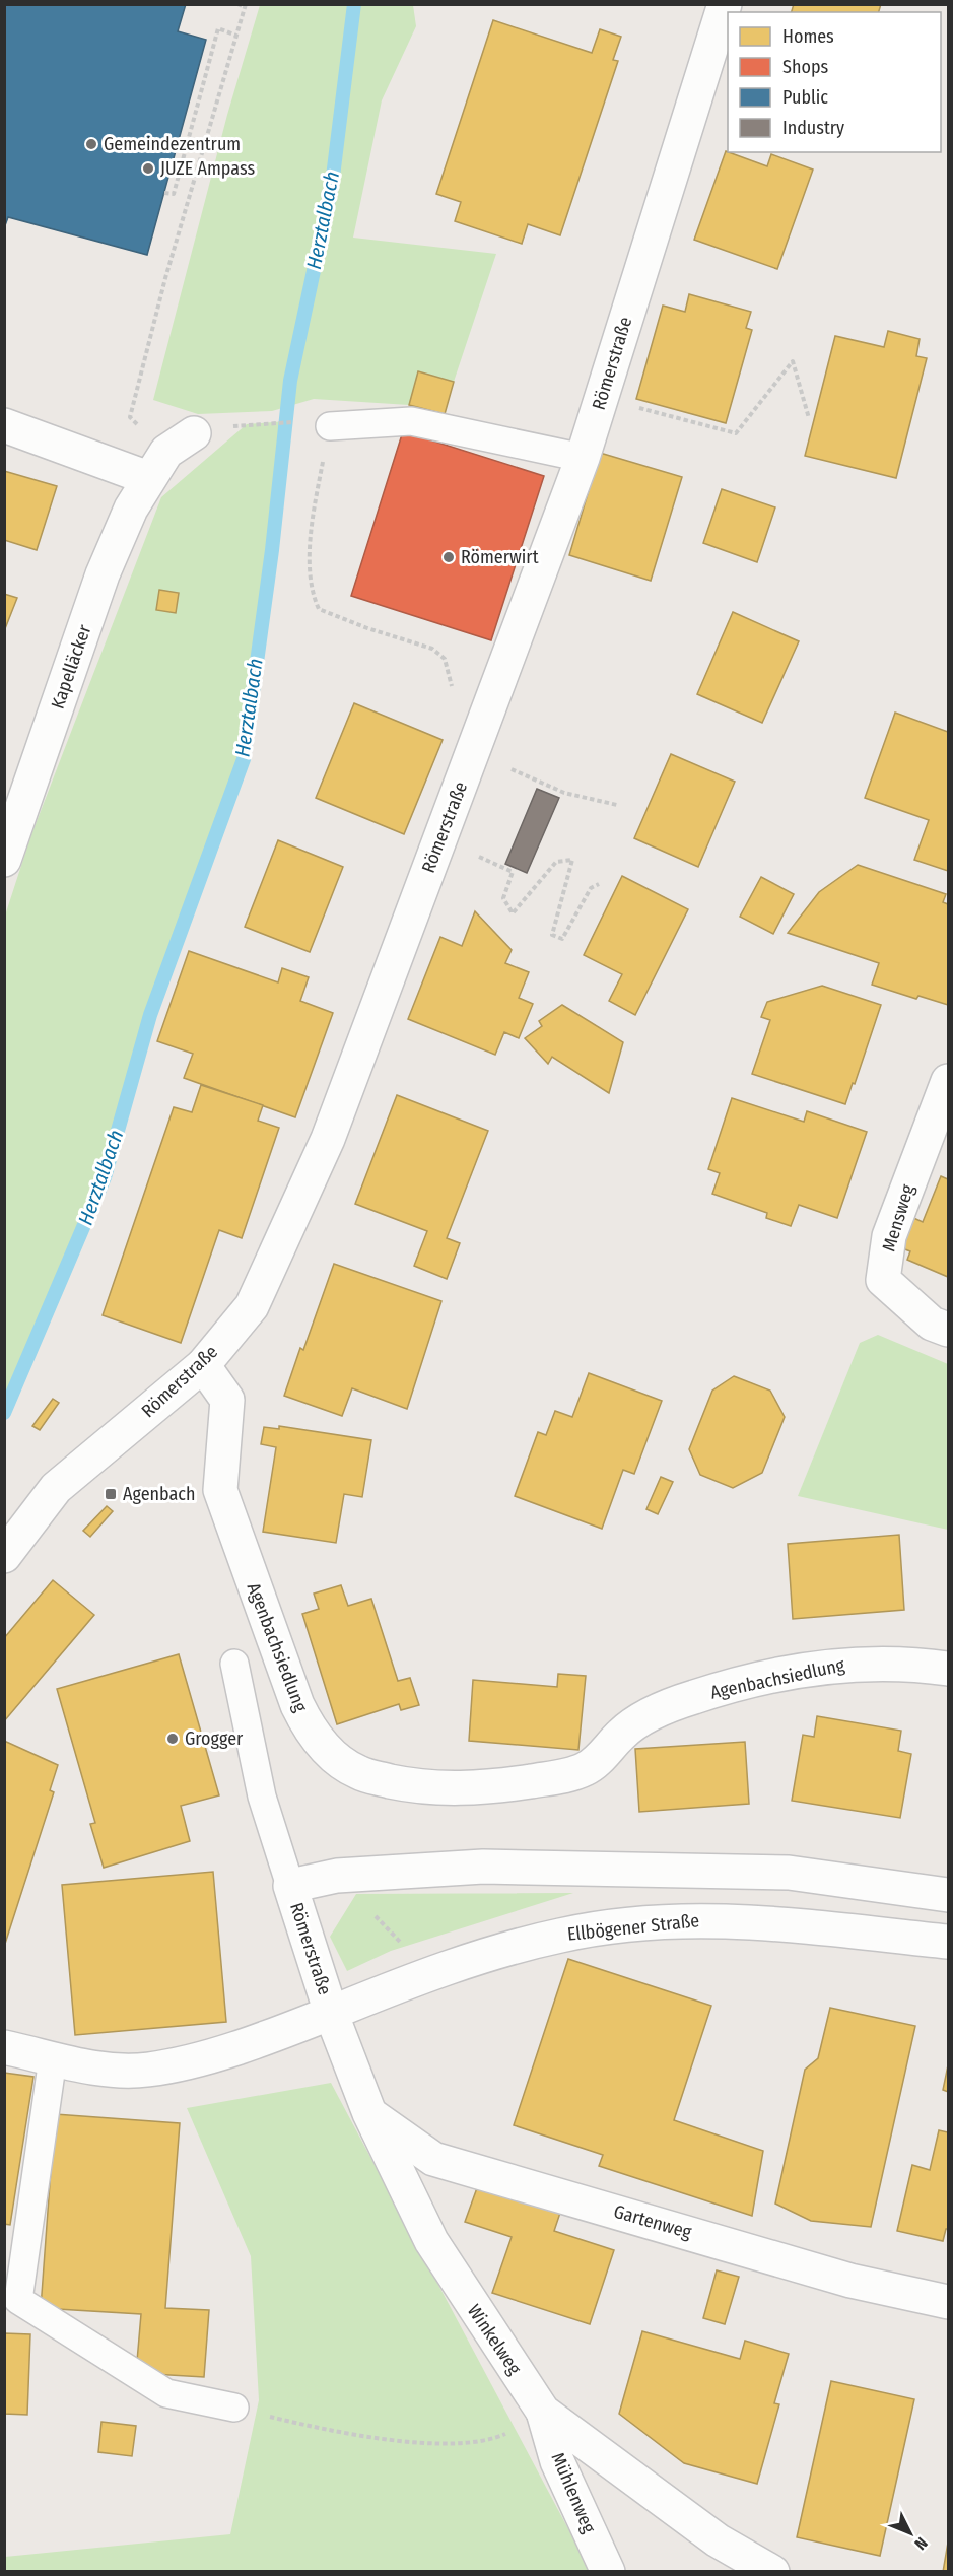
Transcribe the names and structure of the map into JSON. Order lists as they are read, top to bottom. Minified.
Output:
{"streets":{"street":["Römerstraße","Kapelläcker","Mensweg","Agenbachsiedlung","Ellbögener Straße","Gartenweg","Winkelweg","Mühlenweg"]},"crossings":[["Römerstraße","Agenbachsiedlung"],["Römerstraße","Ellbögener Straße"],["Römerstraße","Winkelweg"],["Ellbögener Straße","Winkelweg"],["Gartenweg","Winkelweg"],["Winkelweg","Mühlenweg"]],"water":["Herztalbach"],"places":{"other":["Gemeindezentrum","JUZE Ampass","Römerwirt","Grogger"],"transit":["Agenbach"]},"legend":["Homes","Shops","Public","Industry"],"north":"bottom right"}
